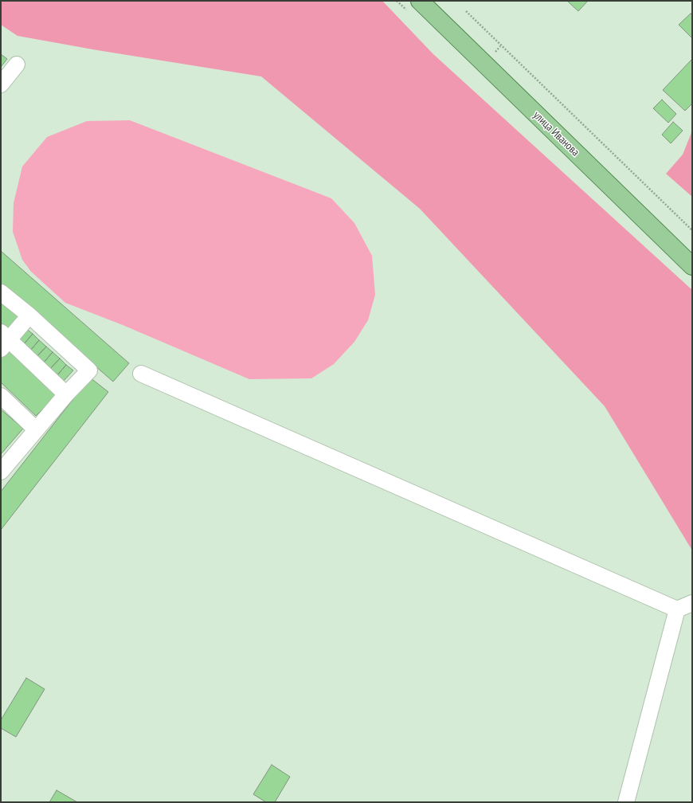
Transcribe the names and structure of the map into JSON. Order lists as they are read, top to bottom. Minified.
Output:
{"streets":{"main road":["улица Иванова"]}}
